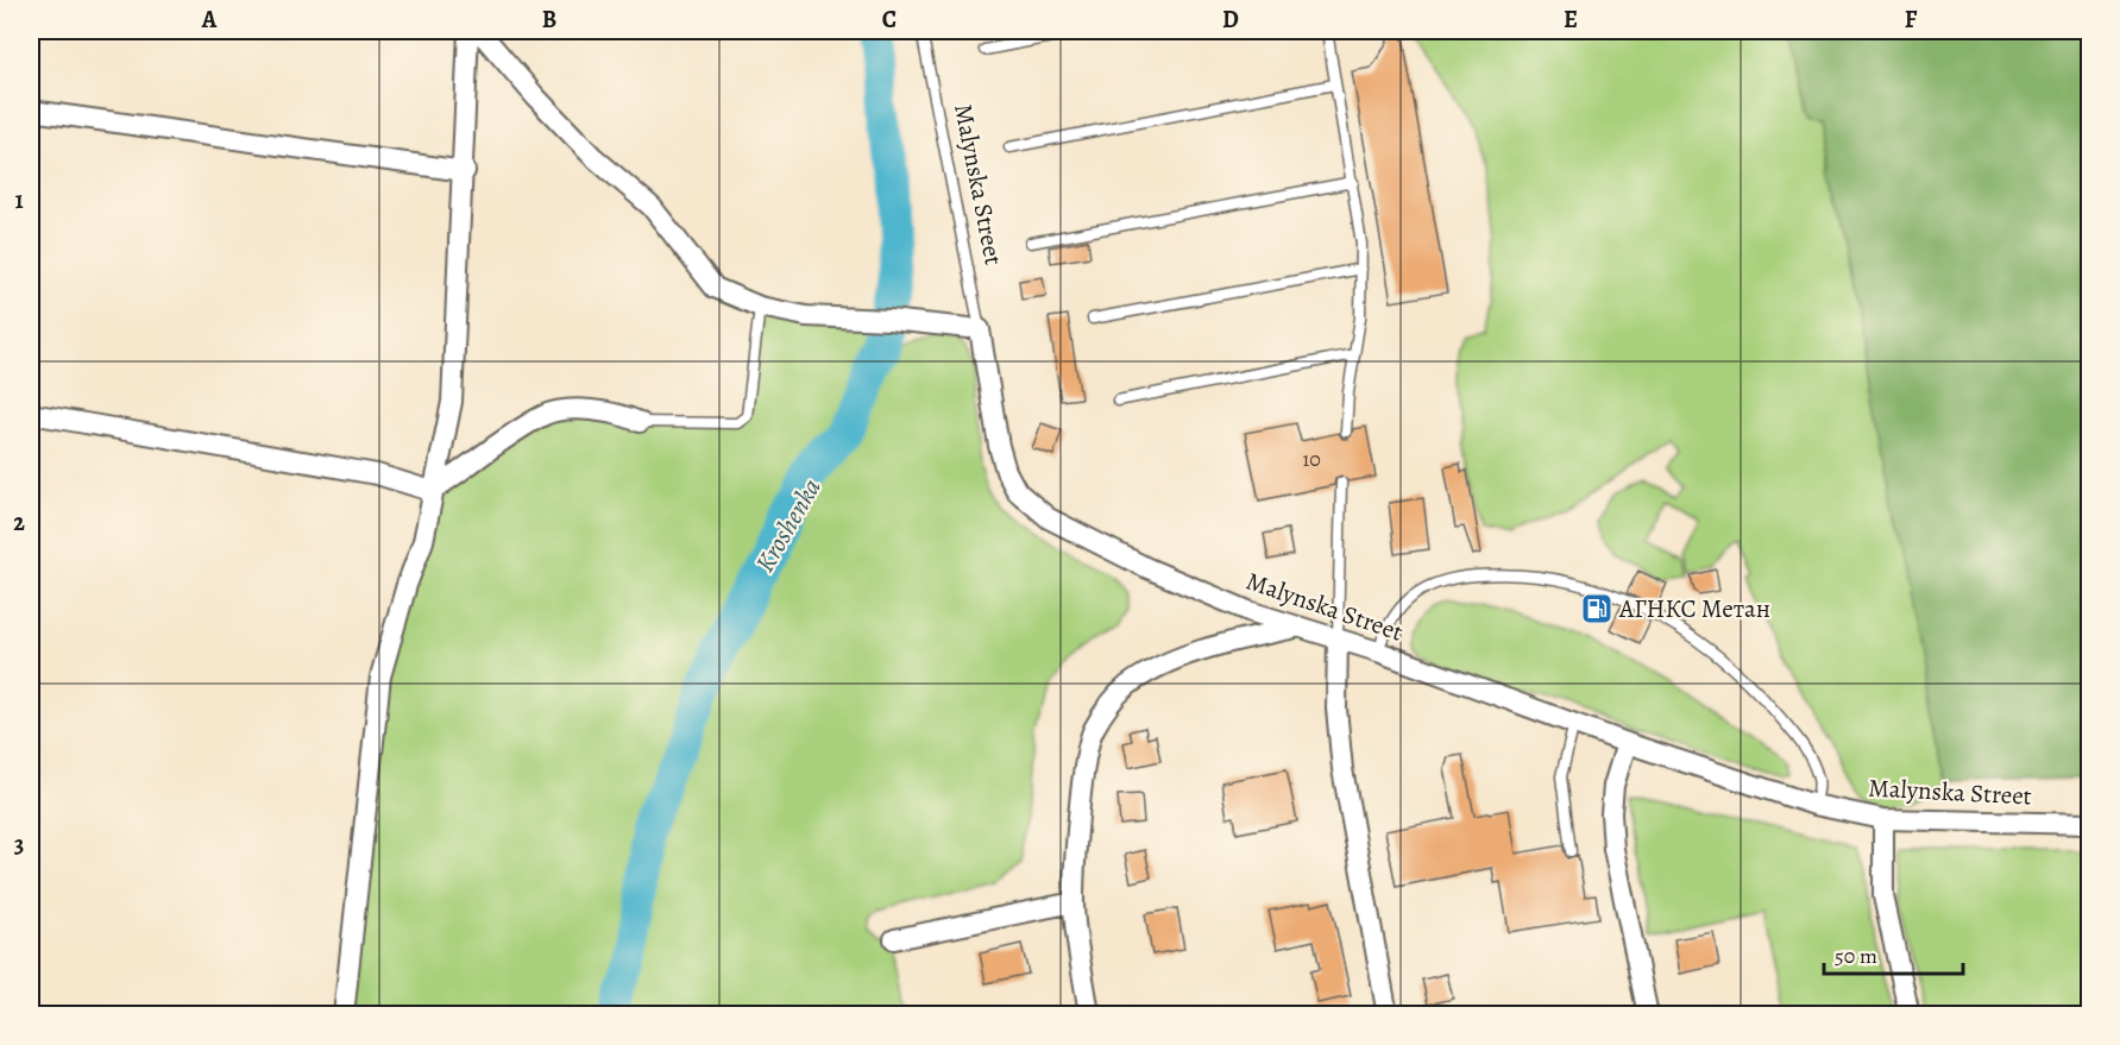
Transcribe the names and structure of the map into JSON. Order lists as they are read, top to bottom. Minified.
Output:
{"streets":{"street":["Malynska Street"]},"water":["Kroshenka"],"places":{"fuel station":["АГНКС Метан"]},"house_numbers":["10"],"scale_bar":"50 m","grid":{"columns":["A","B","C","D","E","F"],"rows":["1","2","3"]}}
